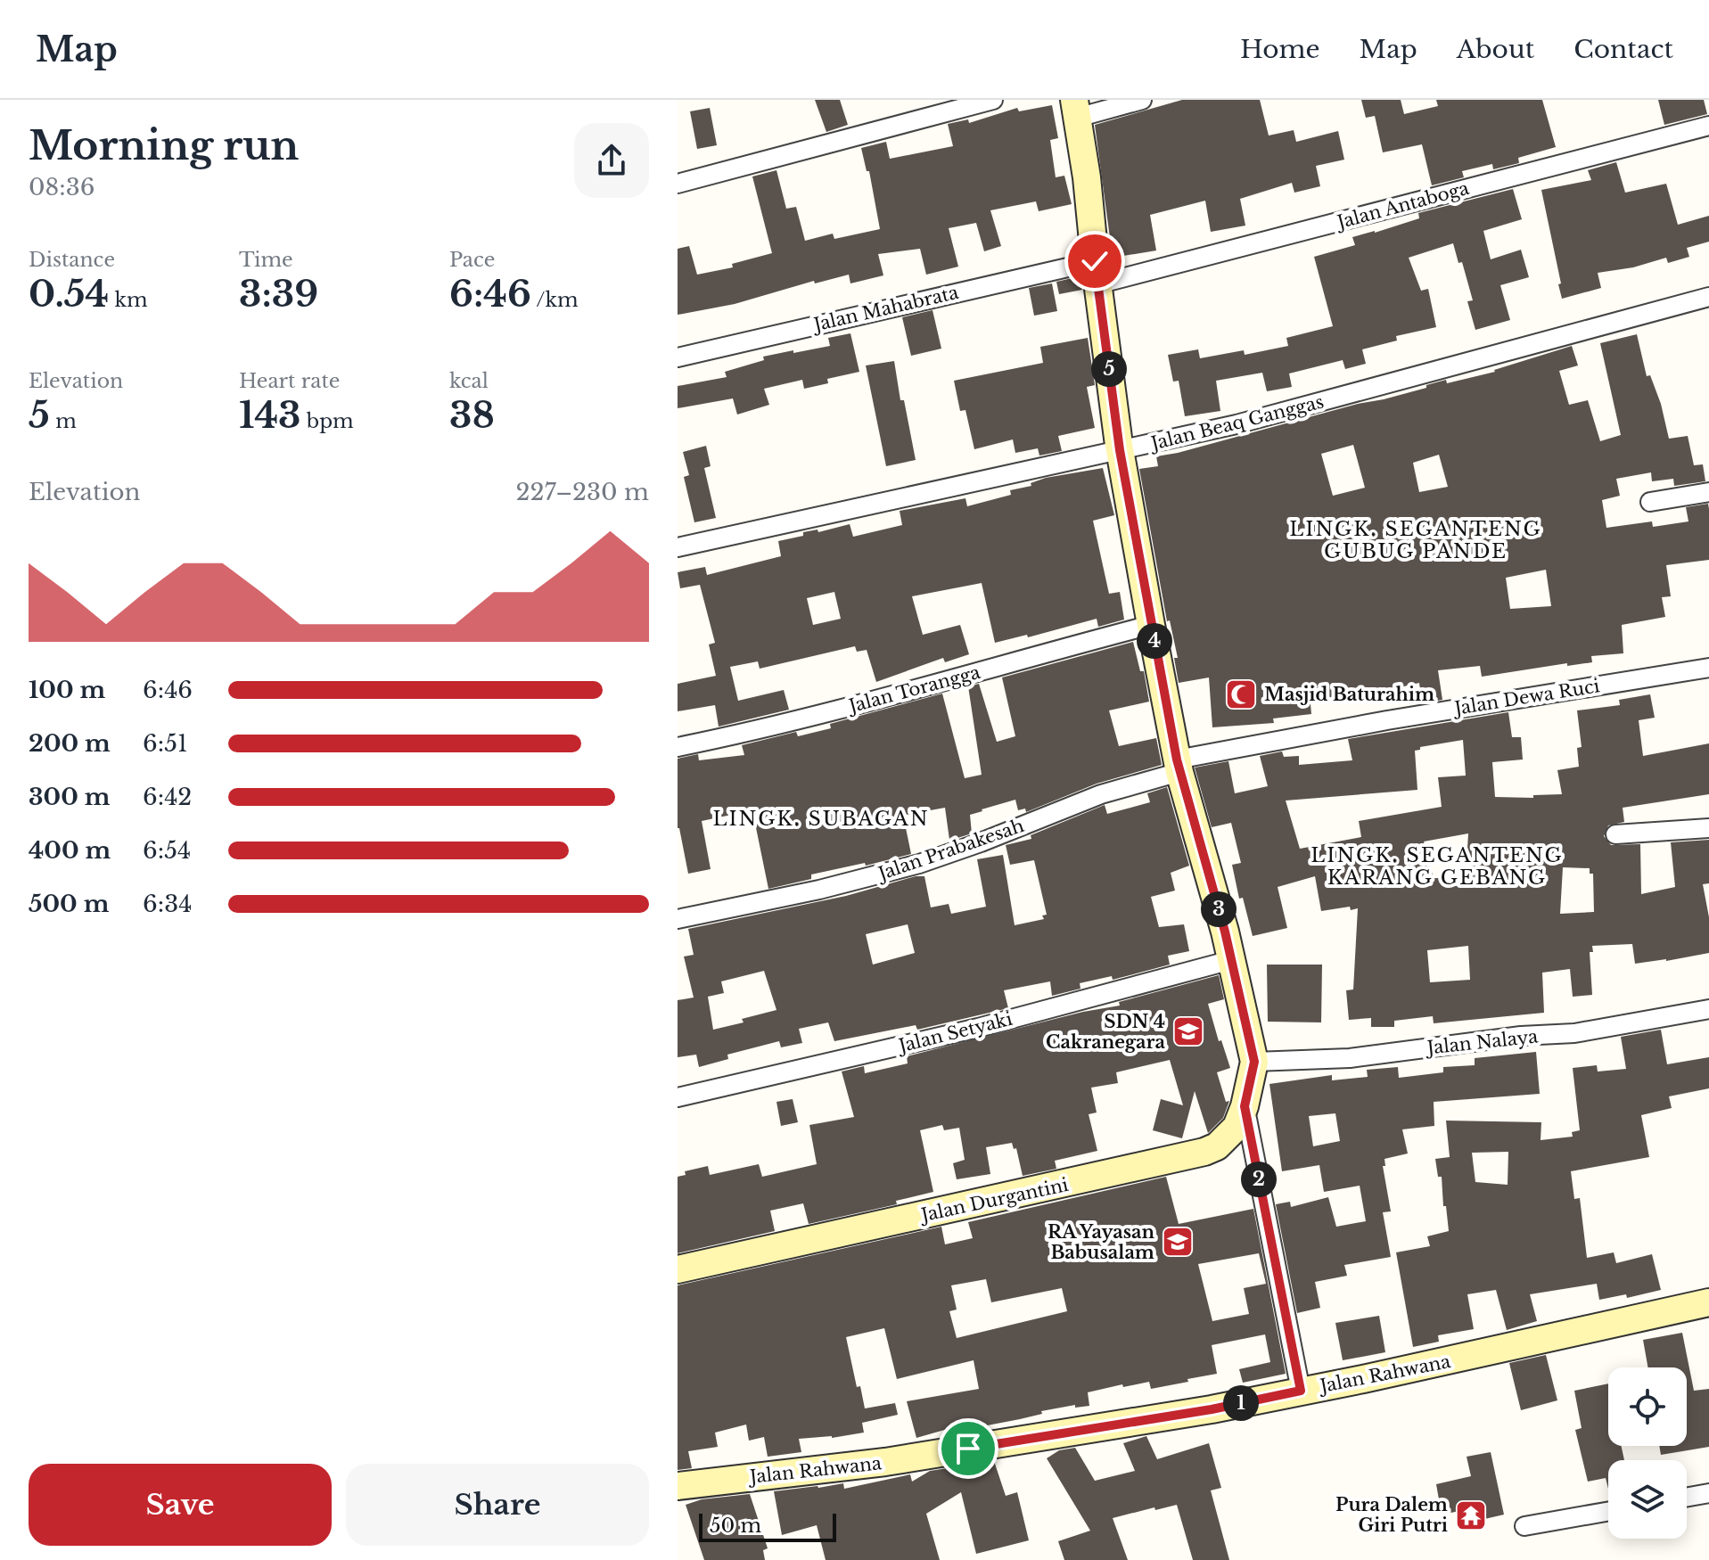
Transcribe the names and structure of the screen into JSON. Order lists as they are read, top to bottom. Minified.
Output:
{"streets":{"street":["Jalan Antaboga","Jalan Mahabrata","Jalan Beaq Ganggas","Jalan Torangga","Jalan Dewa Ruci","Jalan Prabakesah","Jalan Setyaki","Jalan Nalaya","Jalan Durgantini","Jalan Rahwana"]},"crossings":[["Jalan Antaboga","Jalan Mahabrata"],["Jalan Dewa Ruci","Jalan Prabakesah"],["Jalan Nalaya","Jalan Durgantini"]],"districts":["LINGK. SEGANTENG GUBUG PANDE","LINGK. SUBAGAN","LINGK. SEGANTENG KARANG GEBANG"],"places":{"mosque":["Masjid Baturahim"],"school or university":["SDN 4 Cakranegara","RA Yayasan Babusalam"],"temple":["Pura Dalem Giri Putri"]},"scale_bar":"50 m","page":{"header":"Map","nav":["Home","Map","About","Contact"],"heading":["Morning run","08:36"],"stats":[["Distance","0.54 km"],["Time","3:39"],["Pace","6:46 /km"],["Elevation","5 m"],["Heart rate","143 bpm"],["kcal","38"]],"pins":["5","4","3","2","1"],"chart":["Elevation","227–230 m"],"list":[{"name":"100 m","note":"6:46"},{"name":"200 m","note":"6:51"},{"name":"300 m","note":"6:42"},{"name":"400 m","note":"6:54"},{"name":"500 m","note":"6:34"}],"buttons":["Save","Share"],"scale":"50 m"}}
